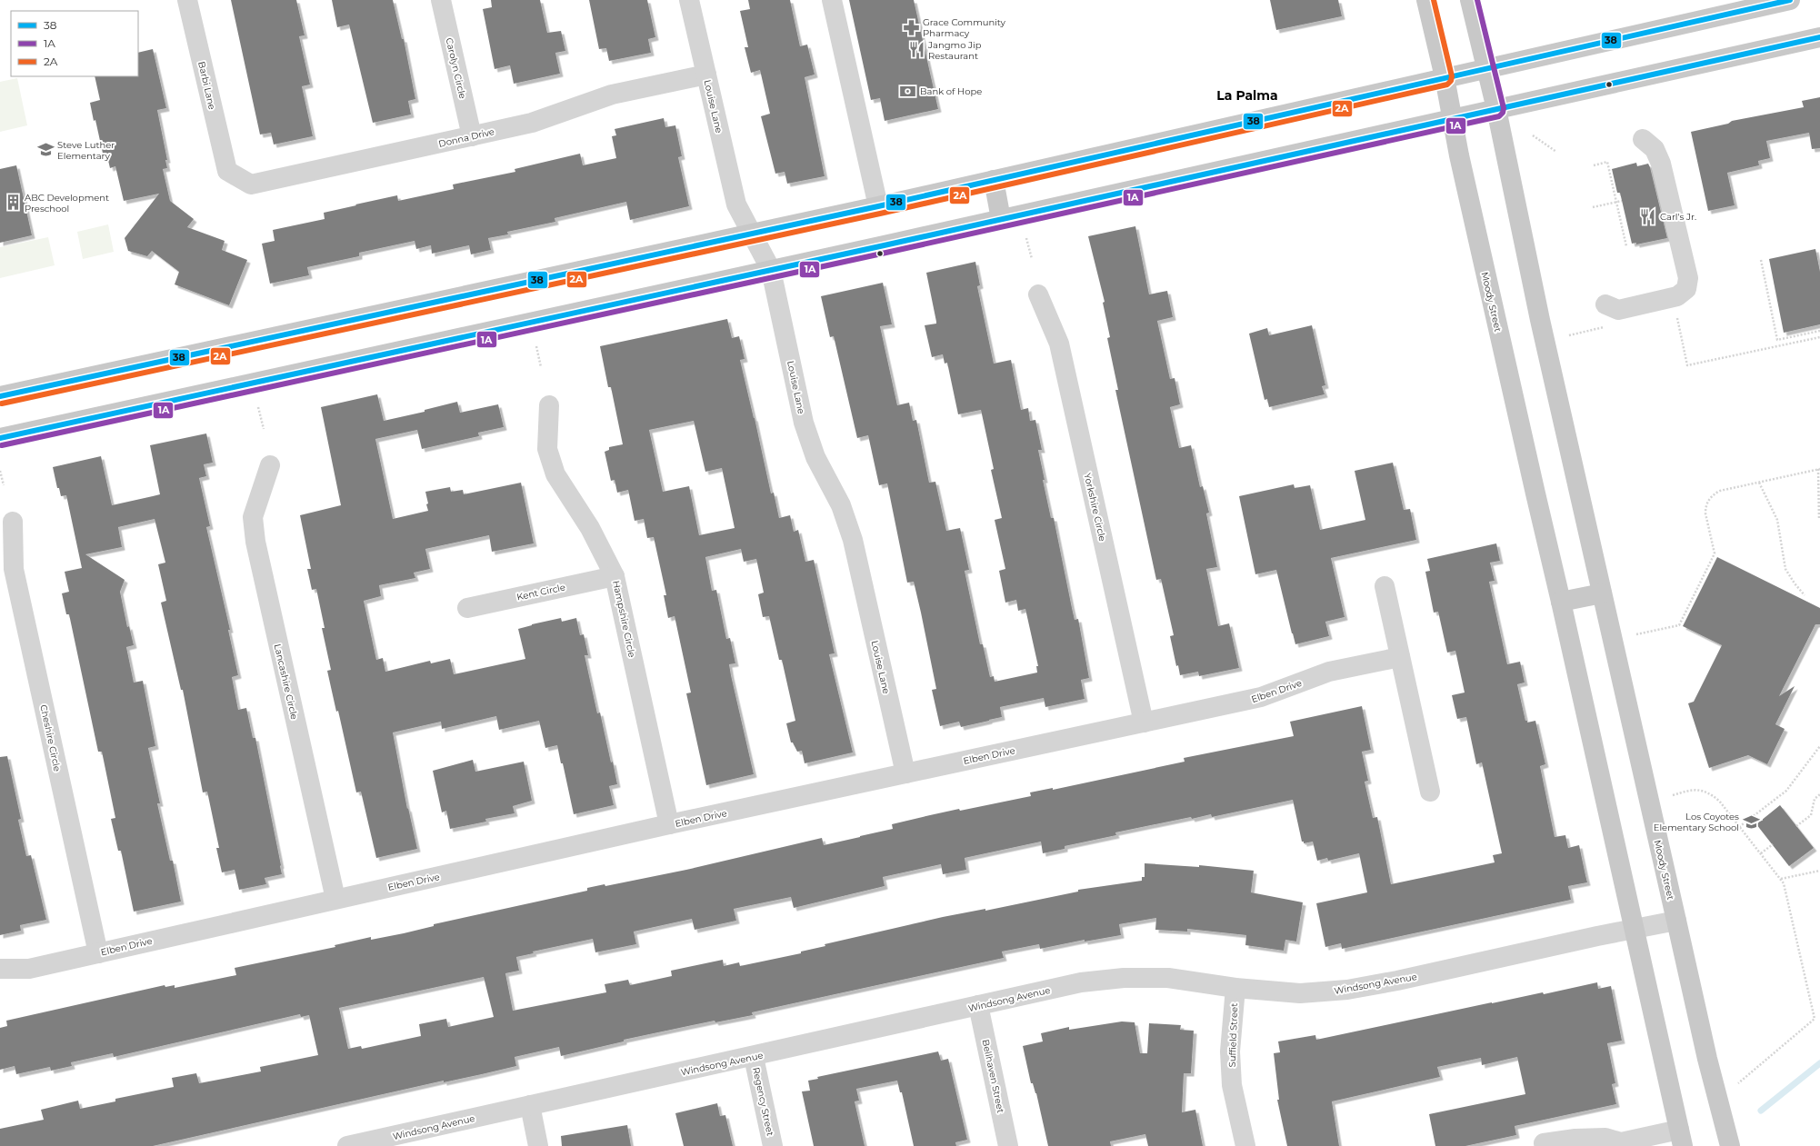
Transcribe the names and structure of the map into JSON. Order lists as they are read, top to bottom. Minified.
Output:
{"streets":{"main road":["Moody Street"],"street":["Carolyn Circle","Barbi Lane","Louise Lane","Donna Drive","Yorkshire Circle","Kent Circle","Hampshire Circle","Lancashire Circle","Elben Drive","Cheshire Circle","Windsong Avenue","Suffield Street","Bellhaven Street","Regency Street"]},"crossings":[["Carolyn Circle","Donna Drive"],["Barbi Lane","Donna Drive"],["Louise Lane","Donna Drive"],["Louise Lane","Elben Drive"],["Moody Street","Windsong Avenue"],["Yorkshire Circle","Elben Drive"],["Kent Circle","Hampshire Circle"],["Hampshire Circle","Elben Drive"],["Lancashire Circle","Elben Drive"],["Elben Drive","Cheshire Circle"],["Windsong Avenue","Suffield Street"],["Windsong Avenue","Bellhaven Street"],["Windsong Avenue","Regency Street"]],"districts":["La Palma"],"places":{"pharmacy":["Grace Community Pharmacy"],"restaurant":["Jangmo Jip Restaurant","Carl's Jr."],"bank":["Bank of Hope"],"school or university":["Steve Luther Elementary","Los Coyotes Elementary School"],"building":["ABC Development Preschool"]},"lines":["transit line 38","transit line 1A","transit line 2A"],"legend":["38","1A","2A"]}
